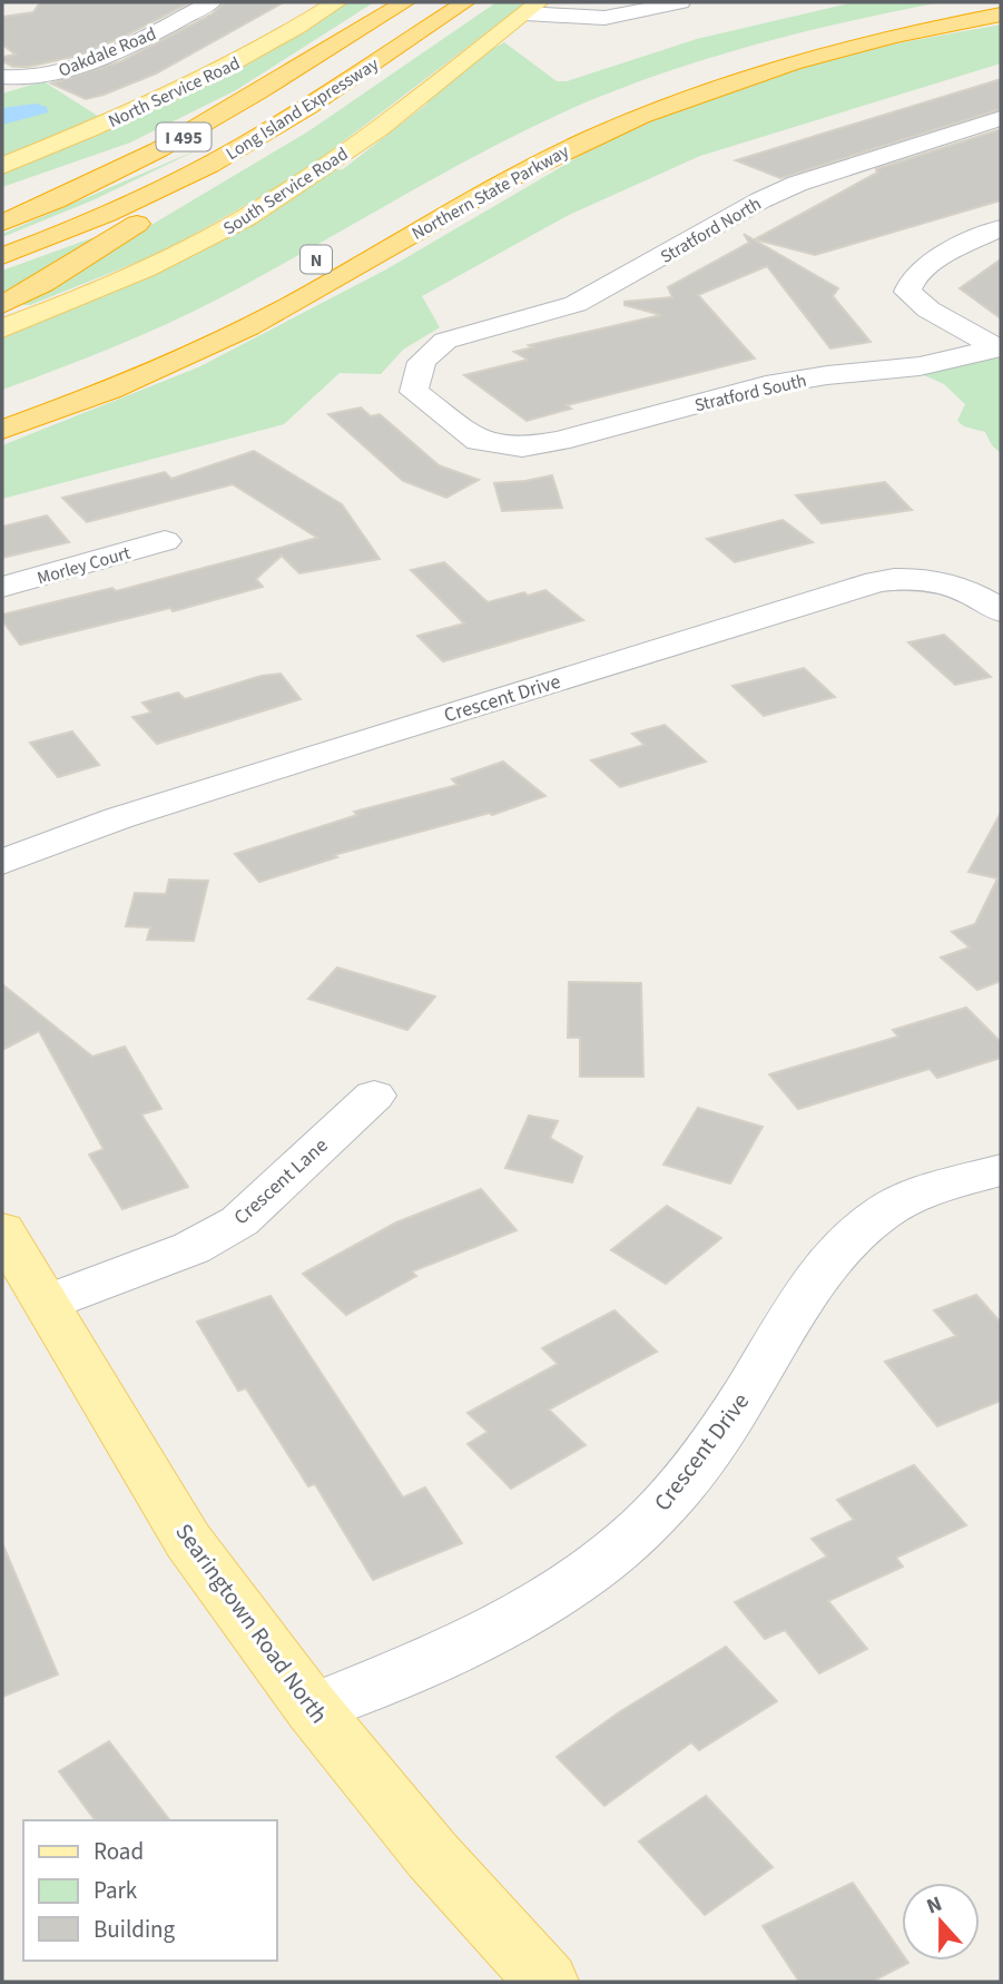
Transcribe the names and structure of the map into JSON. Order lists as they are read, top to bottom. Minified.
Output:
{"streets":{"highway":["Long Island Expressway","I 495","Northern State Parkway","N"],"main road":["North Service Road","South Service Road","Searingtown Road North"],"street":["Oakdale Road","Stratford North","Stratford South","Morley Court","Crescent Drive","Crescent Lane"]},"crossings":[["Stratford North","Stratford South"],["Crescent Drive","Searingtown Road North"],["Crescent Lane","Searingtown Road North"]],"legend":["Road","Park","Building"],"north":"top"}
